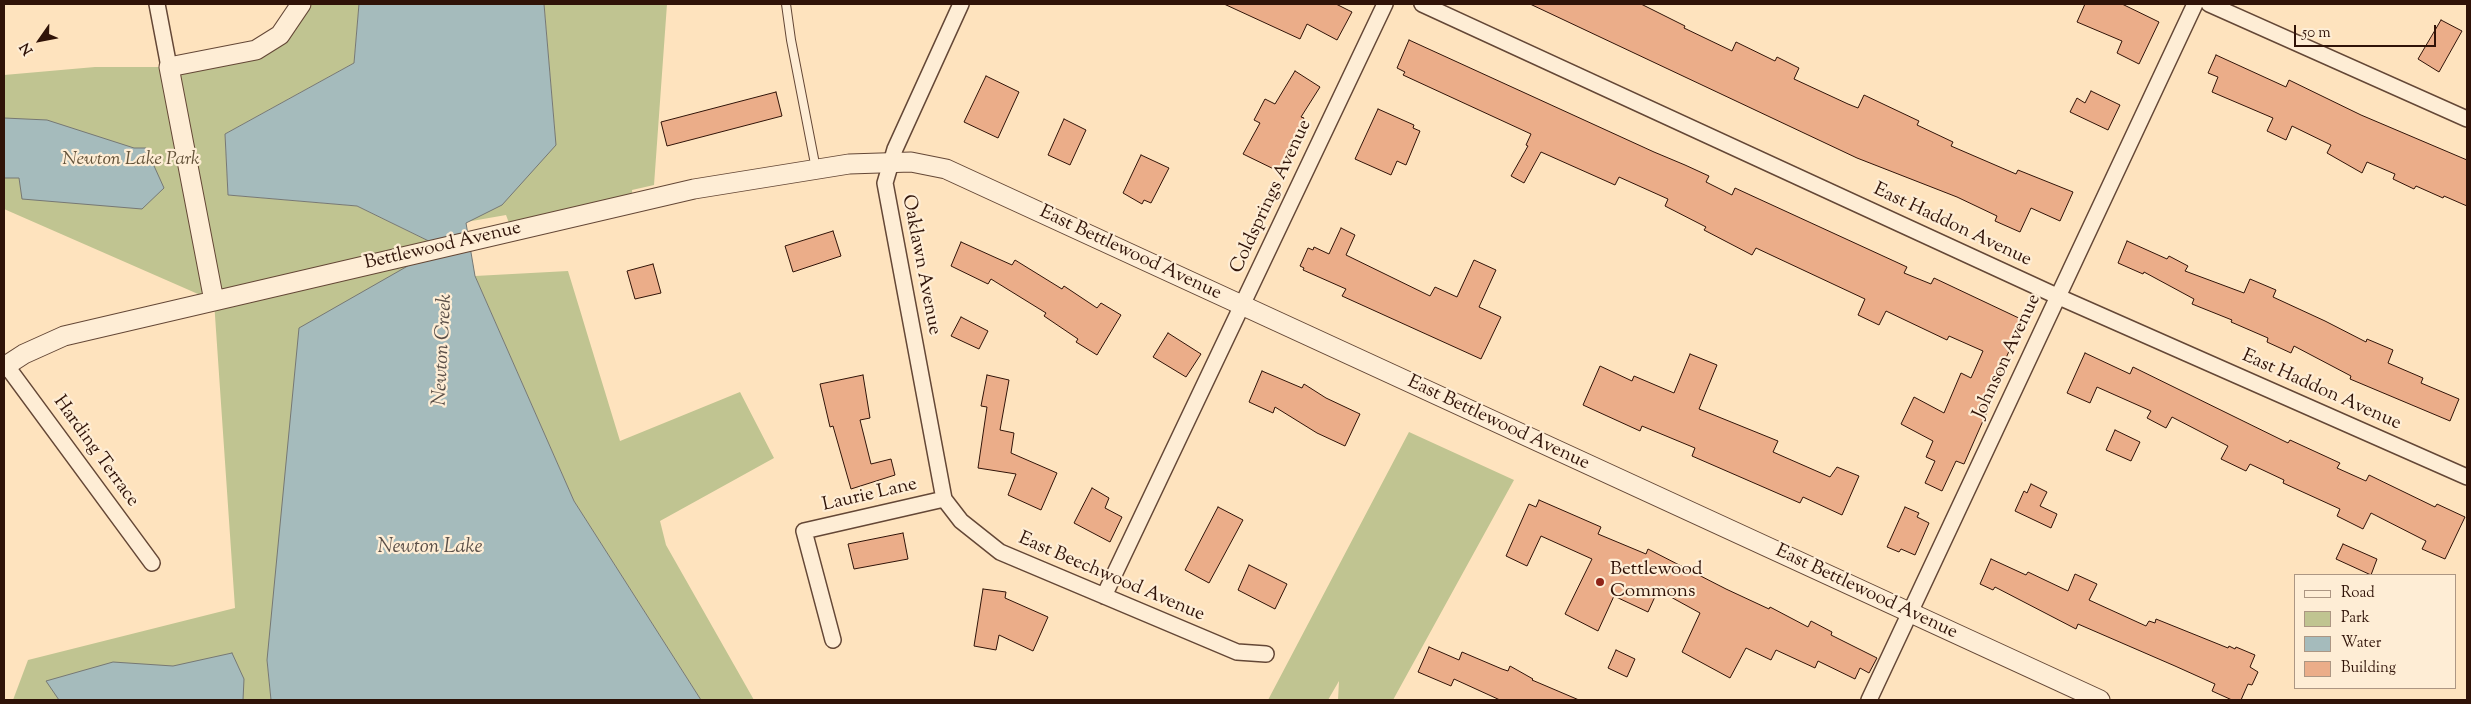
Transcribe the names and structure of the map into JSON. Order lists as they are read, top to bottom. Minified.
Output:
{"streets":{"street":["Coldsprings Avenue","East Haddon Avenue","Bettlewood Avenue","East Bettlewood Avenue","Oaklawn Avenue","Johnson Avenue","Harding Terrace","Laurie Lane","East Beechwood Avenue"]},"crossings":[["Coldsprings Avenue","East Bettlewood Avenue"],["Coldsprings Avenue","East Beechwood Avenue"],["East Haddon Avenue","Johnson Avenue"],["Bettlewood Avenue","East Bettlewood Avenue"],["Bettlewood Avenue","Oaklawn Avenue"],["Bettlewood Avenue","Harding Terrace"],["East Bettlewood Avenue","Oaklawn Avenue"],["East Bettlewood Avenue","Johnson Avenue"],["Oaklawn Avenue","Laurie Lane"],["Oaklawn Avenue","East Beechwood Avenue"]],"water":["Newton Creek","Newton Lake"],"parks":["Newton Lake Park"],"places":["Bettlewood Commons"],"legend":["Road","Park","Water","Building"],"scale_bar":"50 m","north":"bottom left"}
